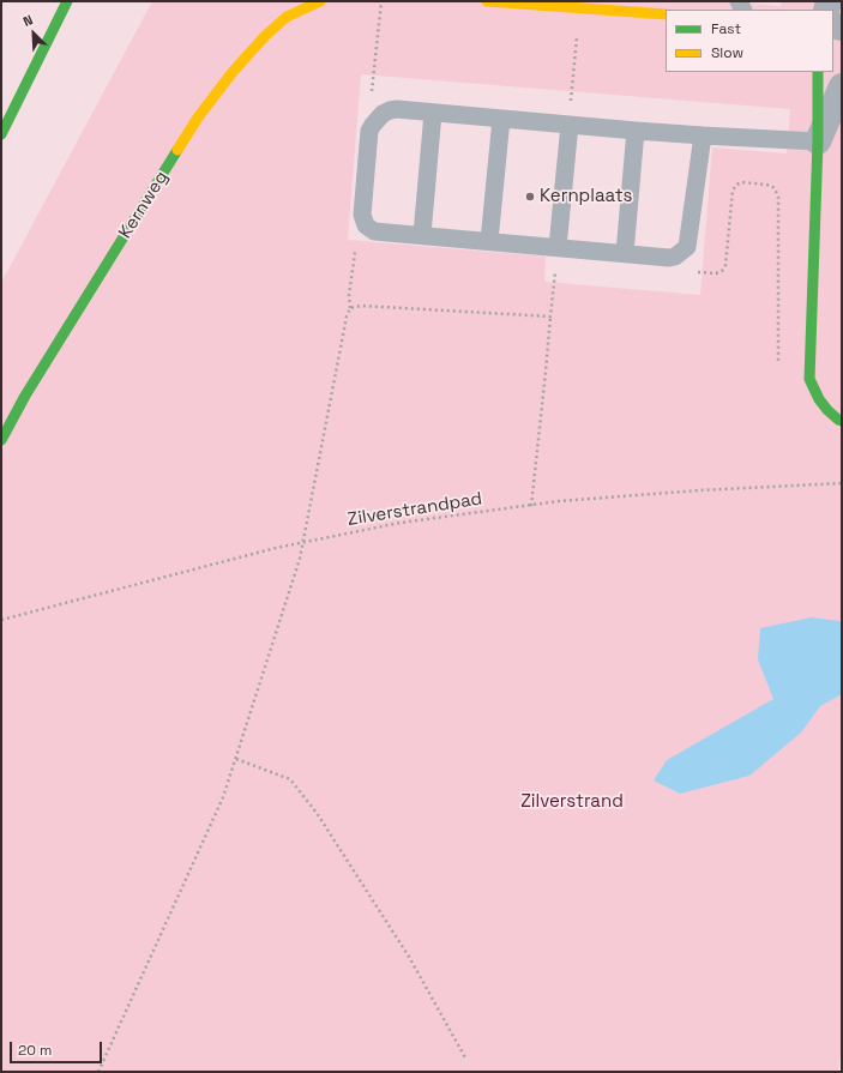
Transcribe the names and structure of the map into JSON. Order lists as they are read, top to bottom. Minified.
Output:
{"streets":{"main road":["Kernweg"],"path":["Zilverstrandpad"]},"parks":["Zilverstrand"],"places":["Kernplaats"],"legend":["Fast","Slow"],"scale_bar":"20 m","north":"top left"}
